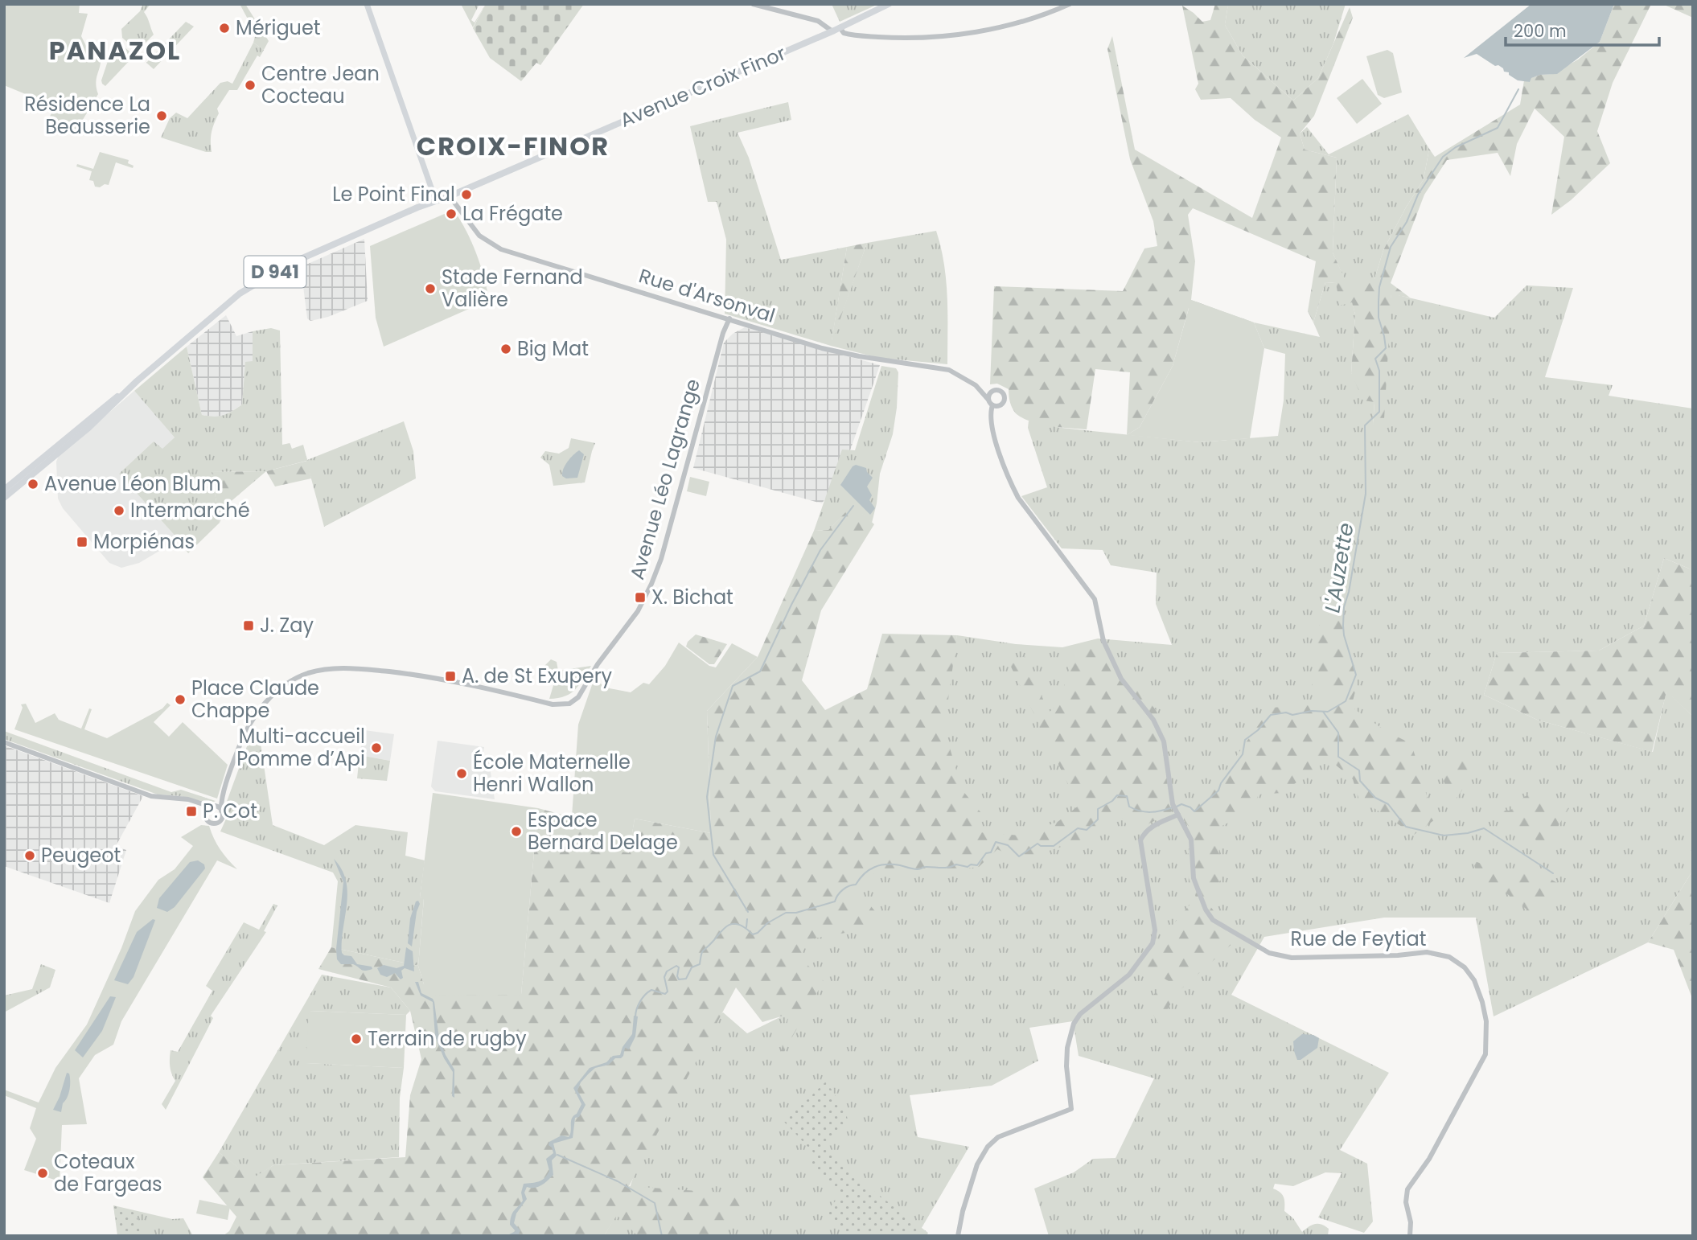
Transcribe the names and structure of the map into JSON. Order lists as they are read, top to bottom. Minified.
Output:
{"streets":{"main road":["Avenue Croix Finor","D 941"],"street":["Rue d'Arsonval","Avenue Léo Lagrange","Rue de Feytiat"]},"crossings":[["Avenue Croix Finor","D 941"],["Avenue Croix Finor","Rue d'Arsonval"],["D 941","Rue d'Arsonval"],["Rue d'Arsonval","Avenue Léo Lagrange"],["Rue d'Arsonval","Rue de Feytiat"]],"districts":["PANAZOL","CROIX-FINOR"],"water":["L'Auzette"],"places":{"other":["Mériguet","Centre Jean Cocteau","Résidence La Beausserie","Le Point Final","La Frégate","Stade Fernand Valière","Big Mat","Avenue Léon Blum","Intermarché","Place Claude Chappe","Multi-accueil Pomme d’Api","École Maternelle Henri Wallon","Espace Bernard Delage","Peugeot","Terrain de rugby","Coteaux de Fargeas"],"transit":["Morpiénas","X. Bichat","J. Zay","A. de St Exupery","P. Cot"]},"scale_bar":"200 m"}
